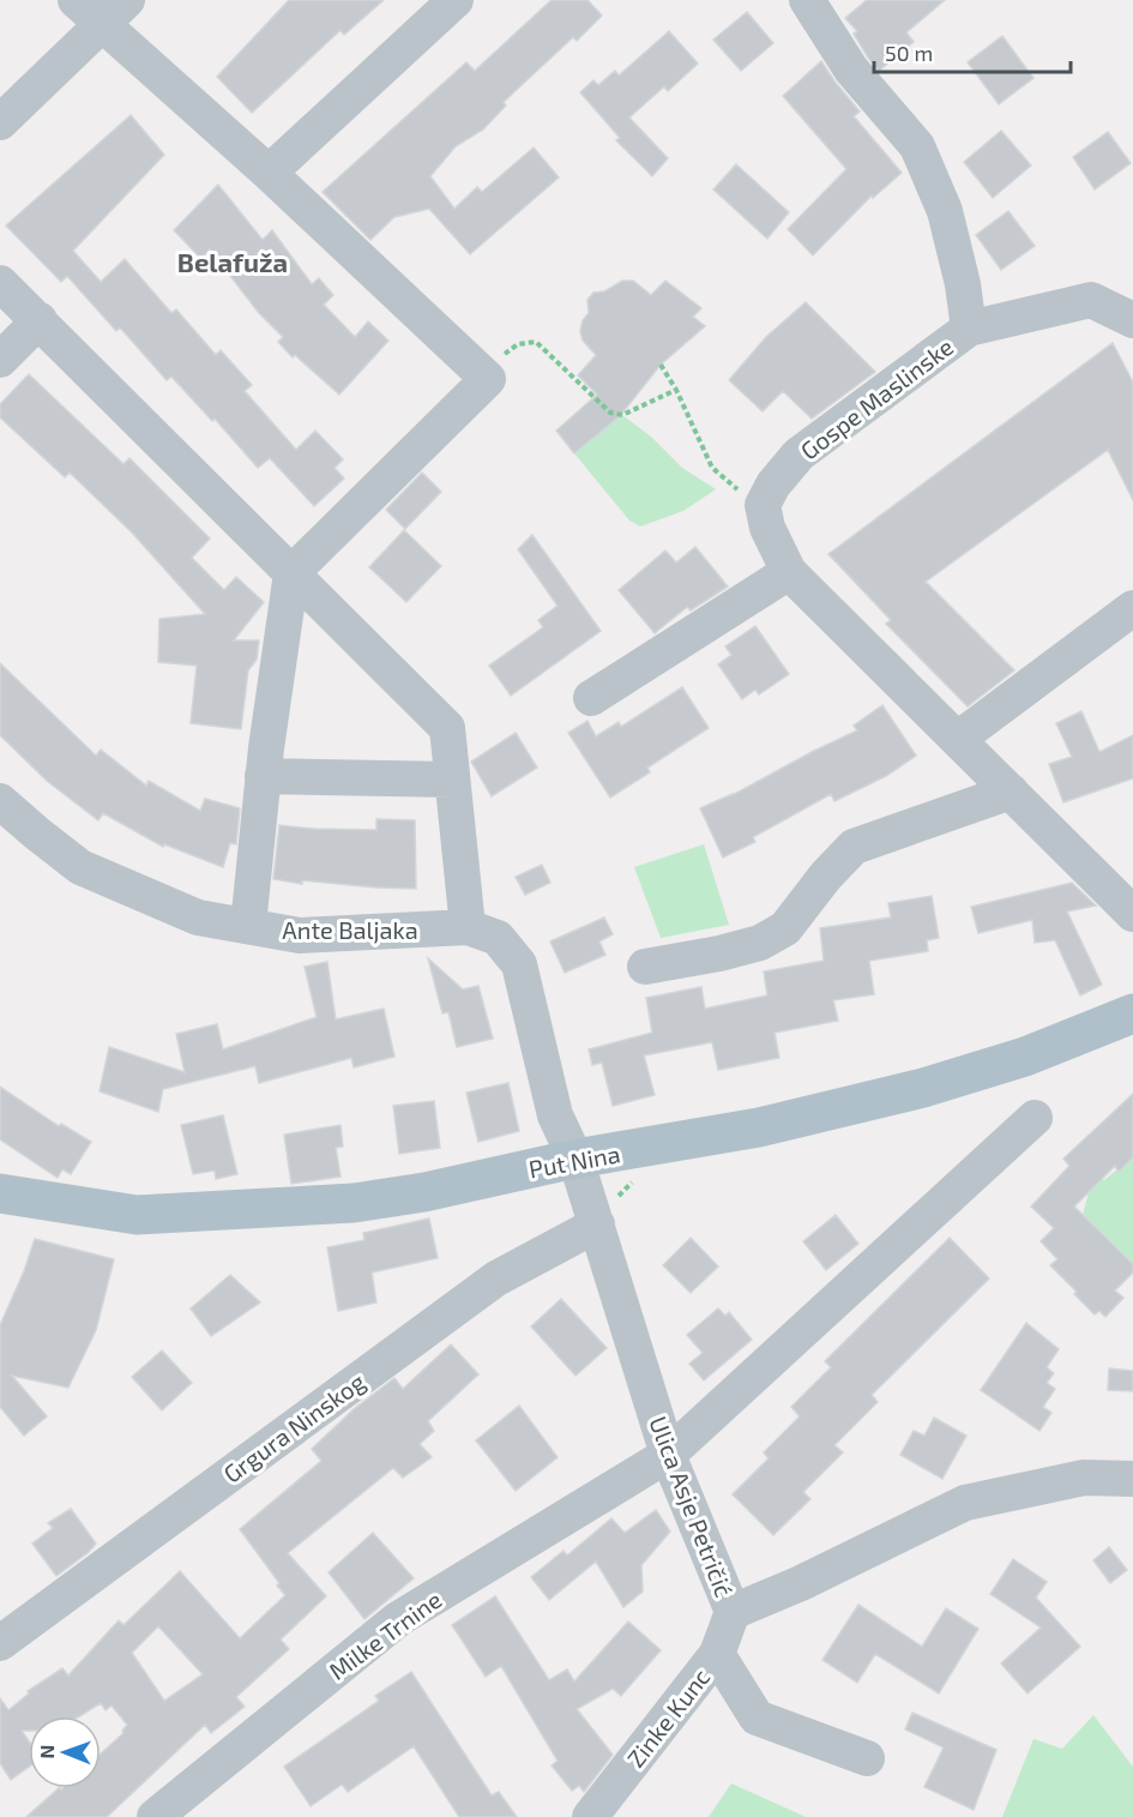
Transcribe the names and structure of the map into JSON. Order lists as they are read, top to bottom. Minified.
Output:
{"streets":{"main road":["Put Nina"],"street":["Gospe Maslinske","Ante Baljaka","Grgura Ninskog","Ulica Asje Petričić","Milke Trnine","Zinke Kunc"]},"crossings":[["Ante Baljaka","Put Nina"],["Ante Baljaka","Ulica Asje Petričić"],["Put Nina","Ulica Asje Petričić"],["Grgura Ninskog","Ulica Asje Petričić"],["Ulica Asje Petričić","Milke Trnine"],["Ulica Asje Petričić","Zinke Kunc"]],"districts":["Belafuža"],"scale_bar":"50 m","north":"left"}
